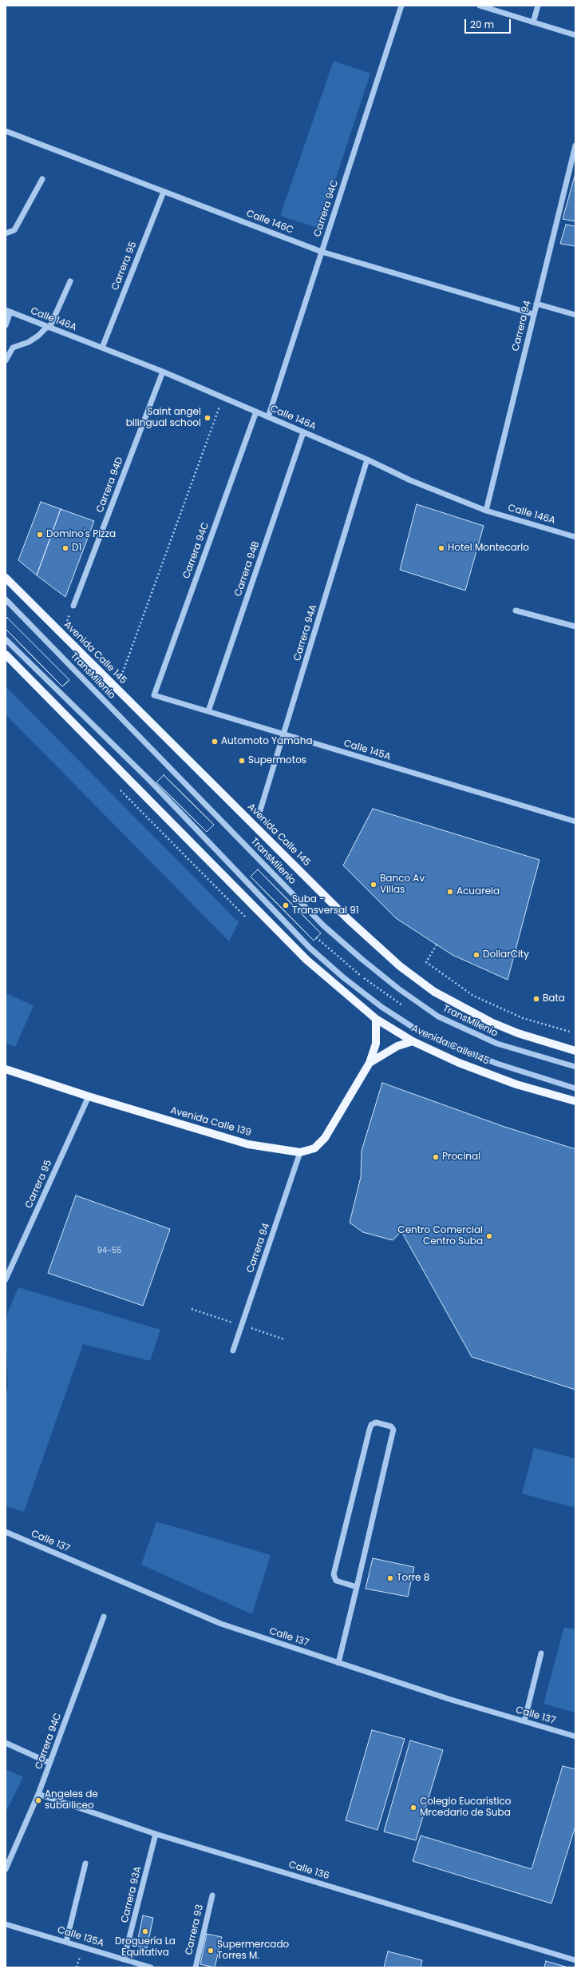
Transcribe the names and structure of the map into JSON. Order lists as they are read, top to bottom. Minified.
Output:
{"streets":{"main road":["Avenida Calle 145","Avenida Calle 139"],"street":["Carrera 94C","Calle 146C","Carrera 95","Calle 146A","Carrera 94","Carrera 94D","Carrera 94B","Carrera 94A","TransMilenio","Calle 145A","Calle 137","Calle 136","Carrera 93A","Carrera 93","Calle 135A"]},"crossings":[["Carrera 94C","Calle 146C"],["Carrera 94C","Calle 146A"],["Carrera 94C","Calle 145A"],["Carrera 94C","Calle 136"],["Calle 146C","Carrera 95"],["Calle 146C","Carrera 94"],["Carrera 95","Calle 146A"],["Carrera 95","Avenida Calle 139"],["Calle 146A","Carrera 94"],["Calle 146A","Carrera 94D"],["Calle 146A","Carrera 94B"],["Calle 146A","Carrera 94A"],["Carrera 94","Avenida Calle 139"],["Carrera 94B","Calle 145A"],["Carrera 94A","Calle 145A"],["Avenida Calle 145","Avenida Calle 139"],["Calle 136","Carrera 93A"],["Carrera 93A","Calle 135A"]],"places":["Saint angel bilingual school","Domino's Pizza","D1","Hotel Montecarlo","Automoto Yamaha","Supermotos","Banco Av Villas","Acuarela","Suba - Transversal 91","DollarCity","Bata","Procinal","Centro Comercial Centro Suba","Torre 8","Angeles de suba liceo","Colegio Eucarístico Mrcedario de Suba","Droguería La Equitativa","Supermercado Torres M."],"house_numbers":["94-55"],"scale_bar":"20 m"}
